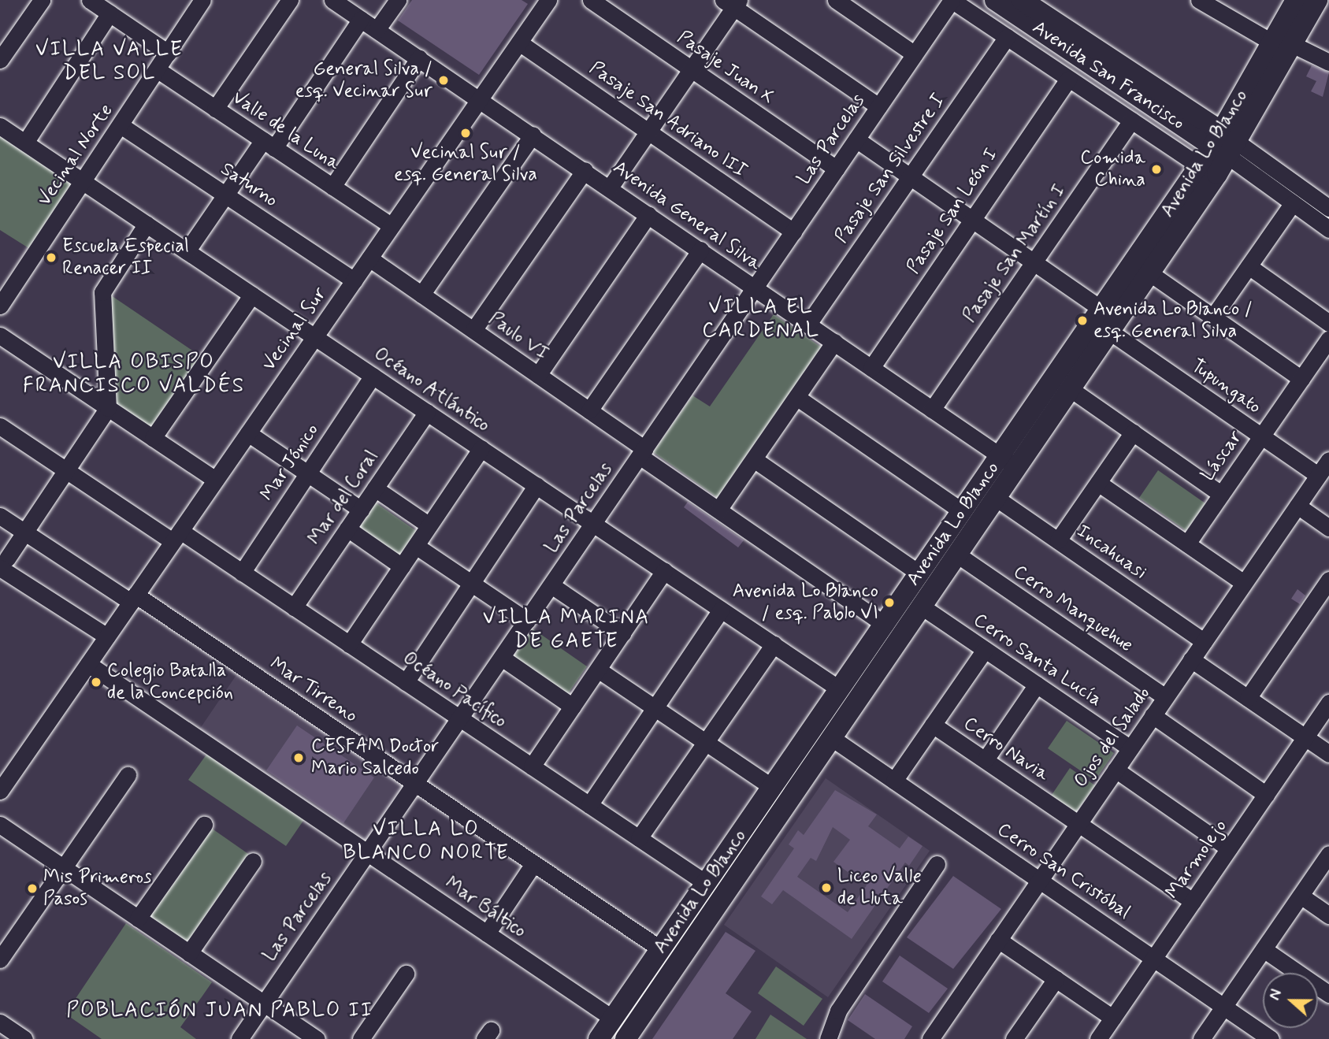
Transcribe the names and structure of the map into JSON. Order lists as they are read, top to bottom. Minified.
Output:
{"streets":{"main road":["Avenida San Francisco","Avenida Lo Blanco"],"street":["Pasaje Juan X","Pasaje San Adriano III","Valle de la Luna","Las Parcelas","Vecinal Norte","Pasaje San Silvestre I","Saturno","Pasaje San León I","Avenida General Silva","Pasaje San Martín I","Vecinal Sur","Paulo VI","Tupungato","Océano Atlántico","Láscar","Mar Jónico","Mar del Coral","Incahuasi","Cerro Manquehue","Cerro Santa Lucía","Mar Tirreno","Océano Pacífico","Ojos del Salado","Cerro Navia","Marmolejo","Cerro San Cristóbal","Mar Báltico"]},"crossings":[["Pasaje Juan X","Las Parcelas"],["Avenida San Francisco","Avenida Lo Blanco"],["Pasaje San Adriano III","Las Parcelas"],["Pasaje San Adriano III","Vecinal Sur"],["Valle de la Luna","Vecinal Norte"],["Valle de la Luna","Vecinal Sur"],["Las Parcelas","Avenida General Silva"],["Las Parcelas","Paulo VI"],["Las Parcelas","Océano Atlántico"],["Las Parcelas","Mar Tirreno"],["Las Parcelas","Océano Pacífico"],["Las Parcelas","Mar Báltico"],["Avenida Lo Blanco","Avenida General Silva"],["Avenida Lo Blanco","Paulo VI"],["Avenida Lo Blanco","Tupungato"],["Avenida Lo Blanco","Océano Atlántico"],["Avenida Lo Blanco","Incahuasi"],["Avenida Lo Blanco","Cerro Manquehue"],["Avenida Lo Blanco","Cerro Santa Lucía"],["Avenida Lo Blanco","Mar Tirreno"],["Avenida Lo Blanco","Océano Pacífico"],["Avenida Lo Blanco","Cerro San Cristóbal"],["Avenida Lo Blanco","Mar Báltico"],["Vecinal Norte","Saturno"],["Vecinal Norte","Océano Atlántico"],["Pasaje San Silvestre I","Avenida General Silva"],["Saturno","Vecinal Sur"],["Pasaje San León I","Avenida General Silva"],["Avenida General Silva","Pasaje San Martín I"],["Avenida General Silva","Vecinal Sur"],["Vecinal Sur","Paulo VI"],["Vecinal Sur","Océano Atlántico"],["Vecinal Sur","Mar Tirreno"],["Vecinal Sur","Océano Pacífico"],["Vecinal Sur","Mar Báltico"],["Tupungato","Láscar"],["Tupungato","Ojos del Salado"],["Océano Atlántico","Mar Jónico"],["Océano Atlántico","Mar del Coral"],["Mar Jónico","Océano Pacífico"],["Mar del Coral","Océano Pacífico"],["Incahuasi","Ojos del Salado"],["Cerro Manquehue","Ojos del Salado"],["Cerro Santa Lucía","Ojos del Salado"],["Ojos del Salado","Cerro Navia"],["Ojos del Salado","Cerro San Cristóbal"],["Cerro Navia","Marmolejo"],["Marmolejo","Cerro San Cristóbal"]],"districts":["VILLA VALLE DEL SOL","VILLA EL CARDENAL","VILLA OBISPO FRANCISCO VALDÉS","VILLA MARINA DE GAETE","VILLA LO BLANCO NORTE","POBLACIÓN JUAN PABLO II"],"places":["General Silva / esq. Vecinar Sur","Vecinal Sur / esq. General Silva","Comida China","Escuela Especial Renacer II","Avenida Lo Blanco / esq. General Silva","Avenida Lo Blanco / esq. Pablo VI","Colegio Batalla de la Concepción","CESFAM Doctor Mario Salcedo","Liceo Valle de Lluta","Mis Primeros Pasos"],"north":"left"}
